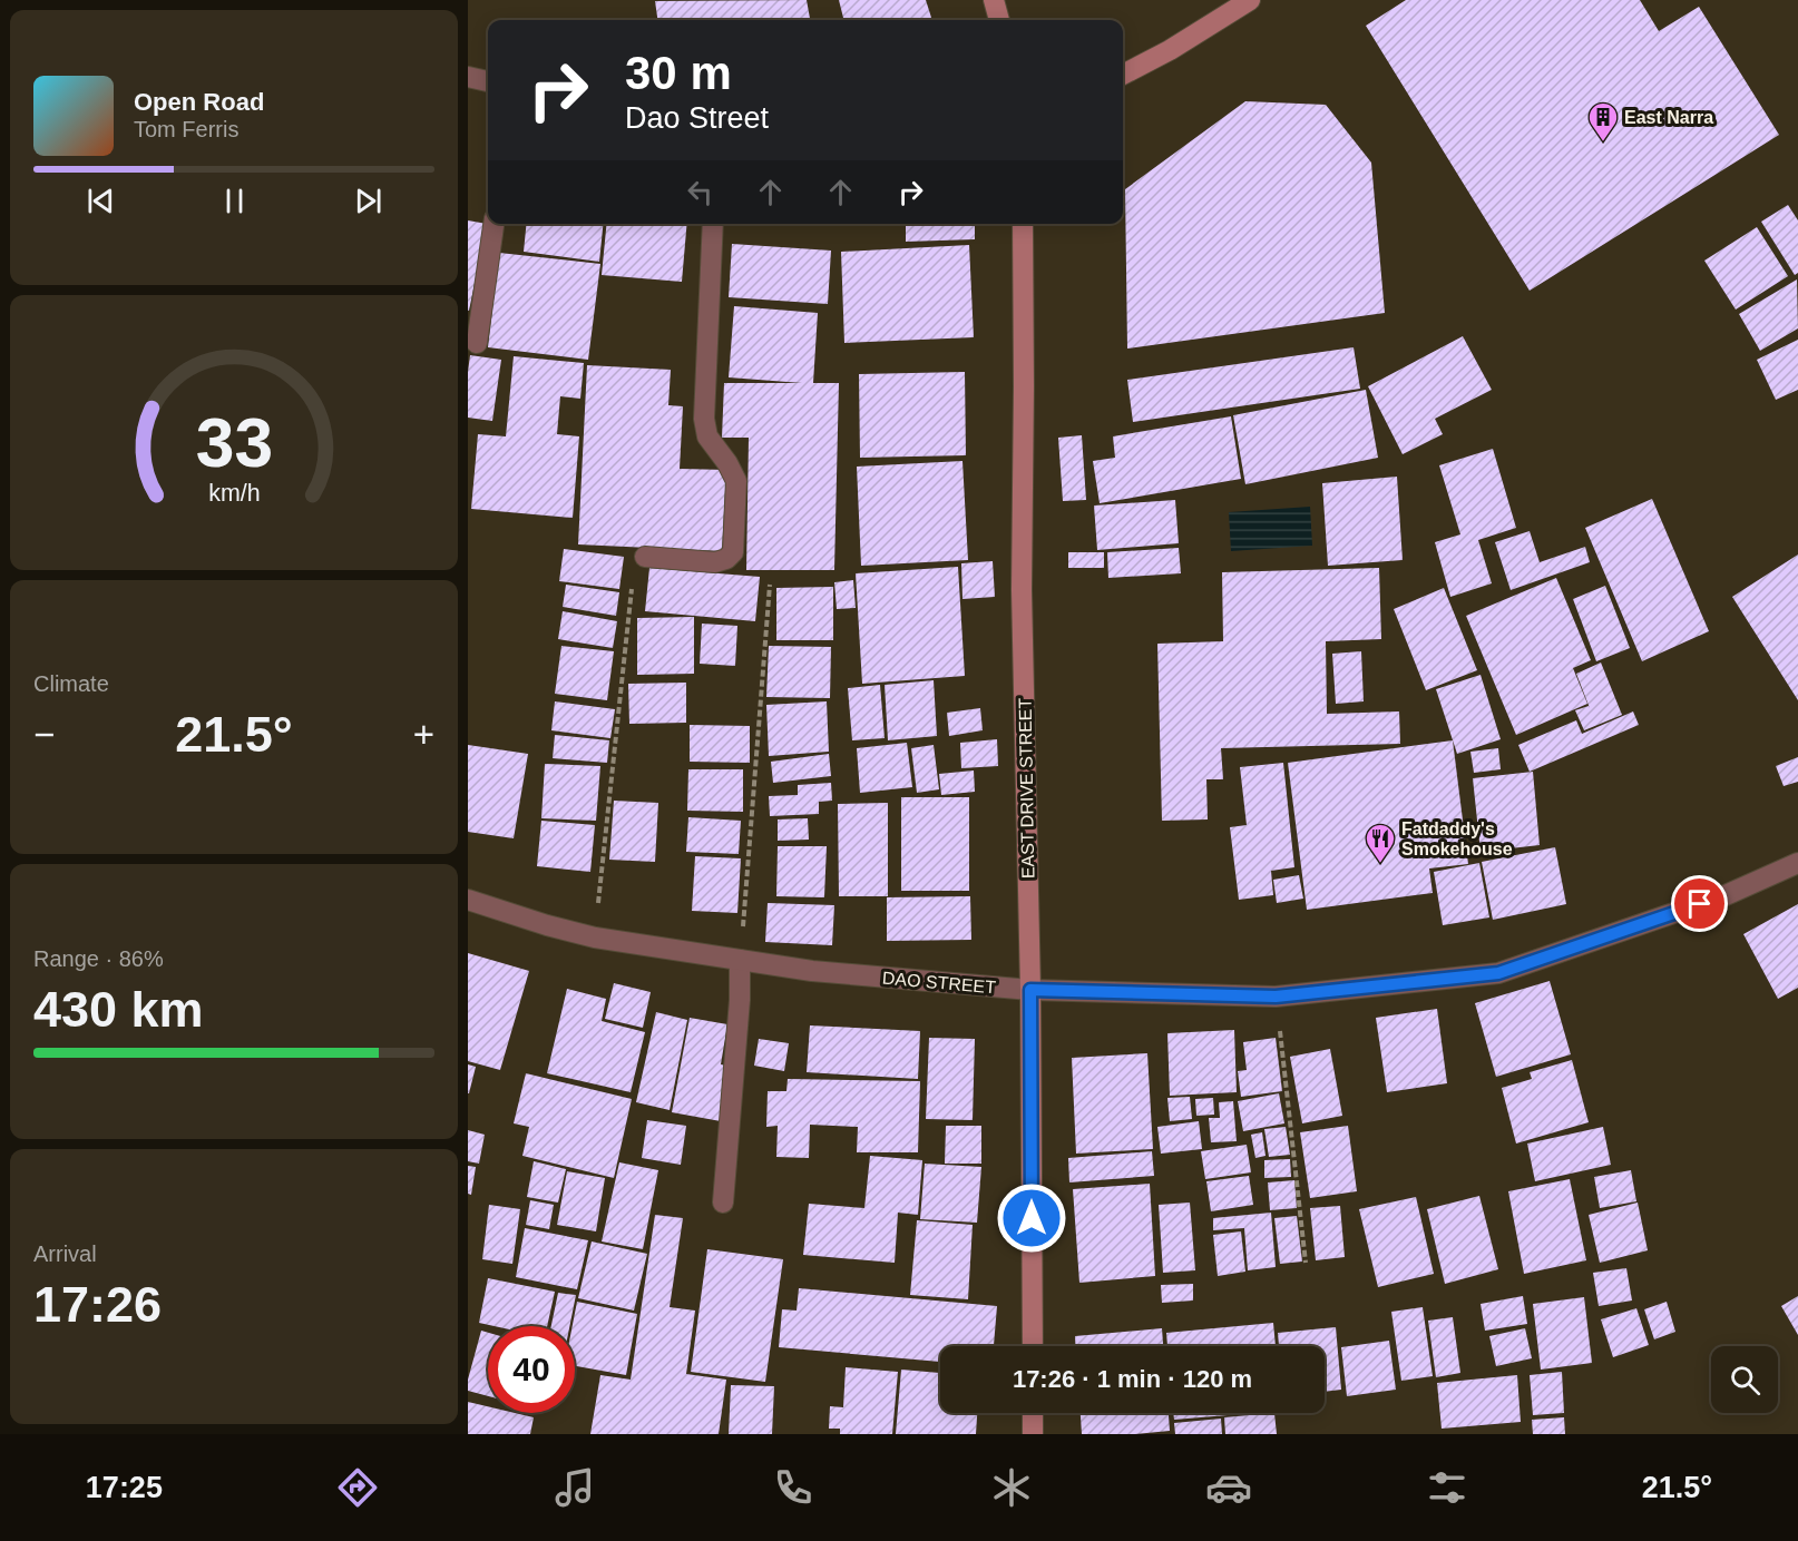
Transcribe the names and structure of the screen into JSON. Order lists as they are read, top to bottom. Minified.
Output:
{"streets":{"street":["EAST DRIVE STREET","DAO STREET"]},"crossings":[["EAST DRIVE STREET","DAO STREET"]],"places":{"building":["East Narra"],"restaurant":["Fatdaddy's Smokehouse"]},"page":{"turn":["30 m","Dao Street"],"song":["Open Road","Tom Ferris"],"tile":["Climate",["Range · 86%","430 km"],["Arrival","17:26"]],"heat":["−","21.5°","+"],"limit":"40","trip":"17:26 · 1 min · 120 m","tabs":["17:25","21.5°"],"gauge":["33","km/h"]}}
